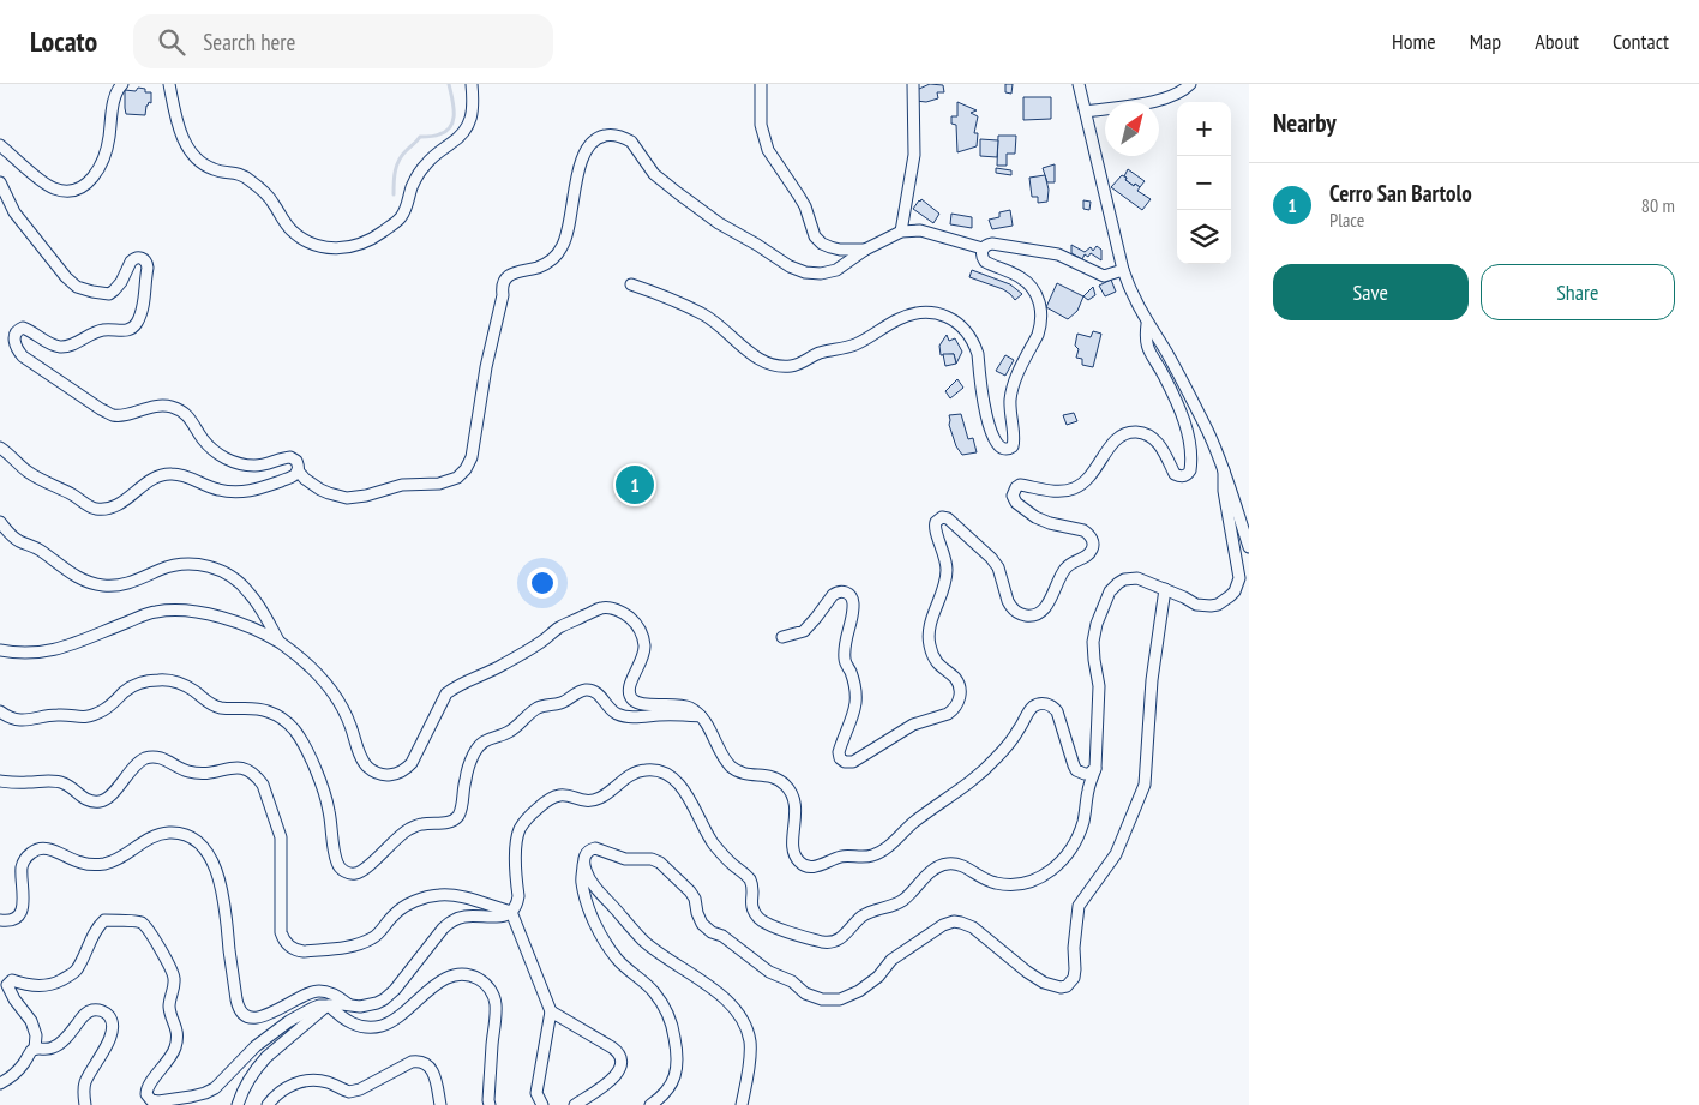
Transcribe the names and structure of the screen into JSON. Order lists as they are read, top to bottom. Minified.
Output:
{"north":"top right","page":{"header":"Locato","search":"Search here","nav":["Home","Map","About","Contact"],"heading":"Nearby","map_buttons":["+","−"],"list":[{"mark":"1","name":"Cerro San Bartolo","note":"Place","value":"80 m"}],"buttons":["Save","Share"],"pins":"1"}}
